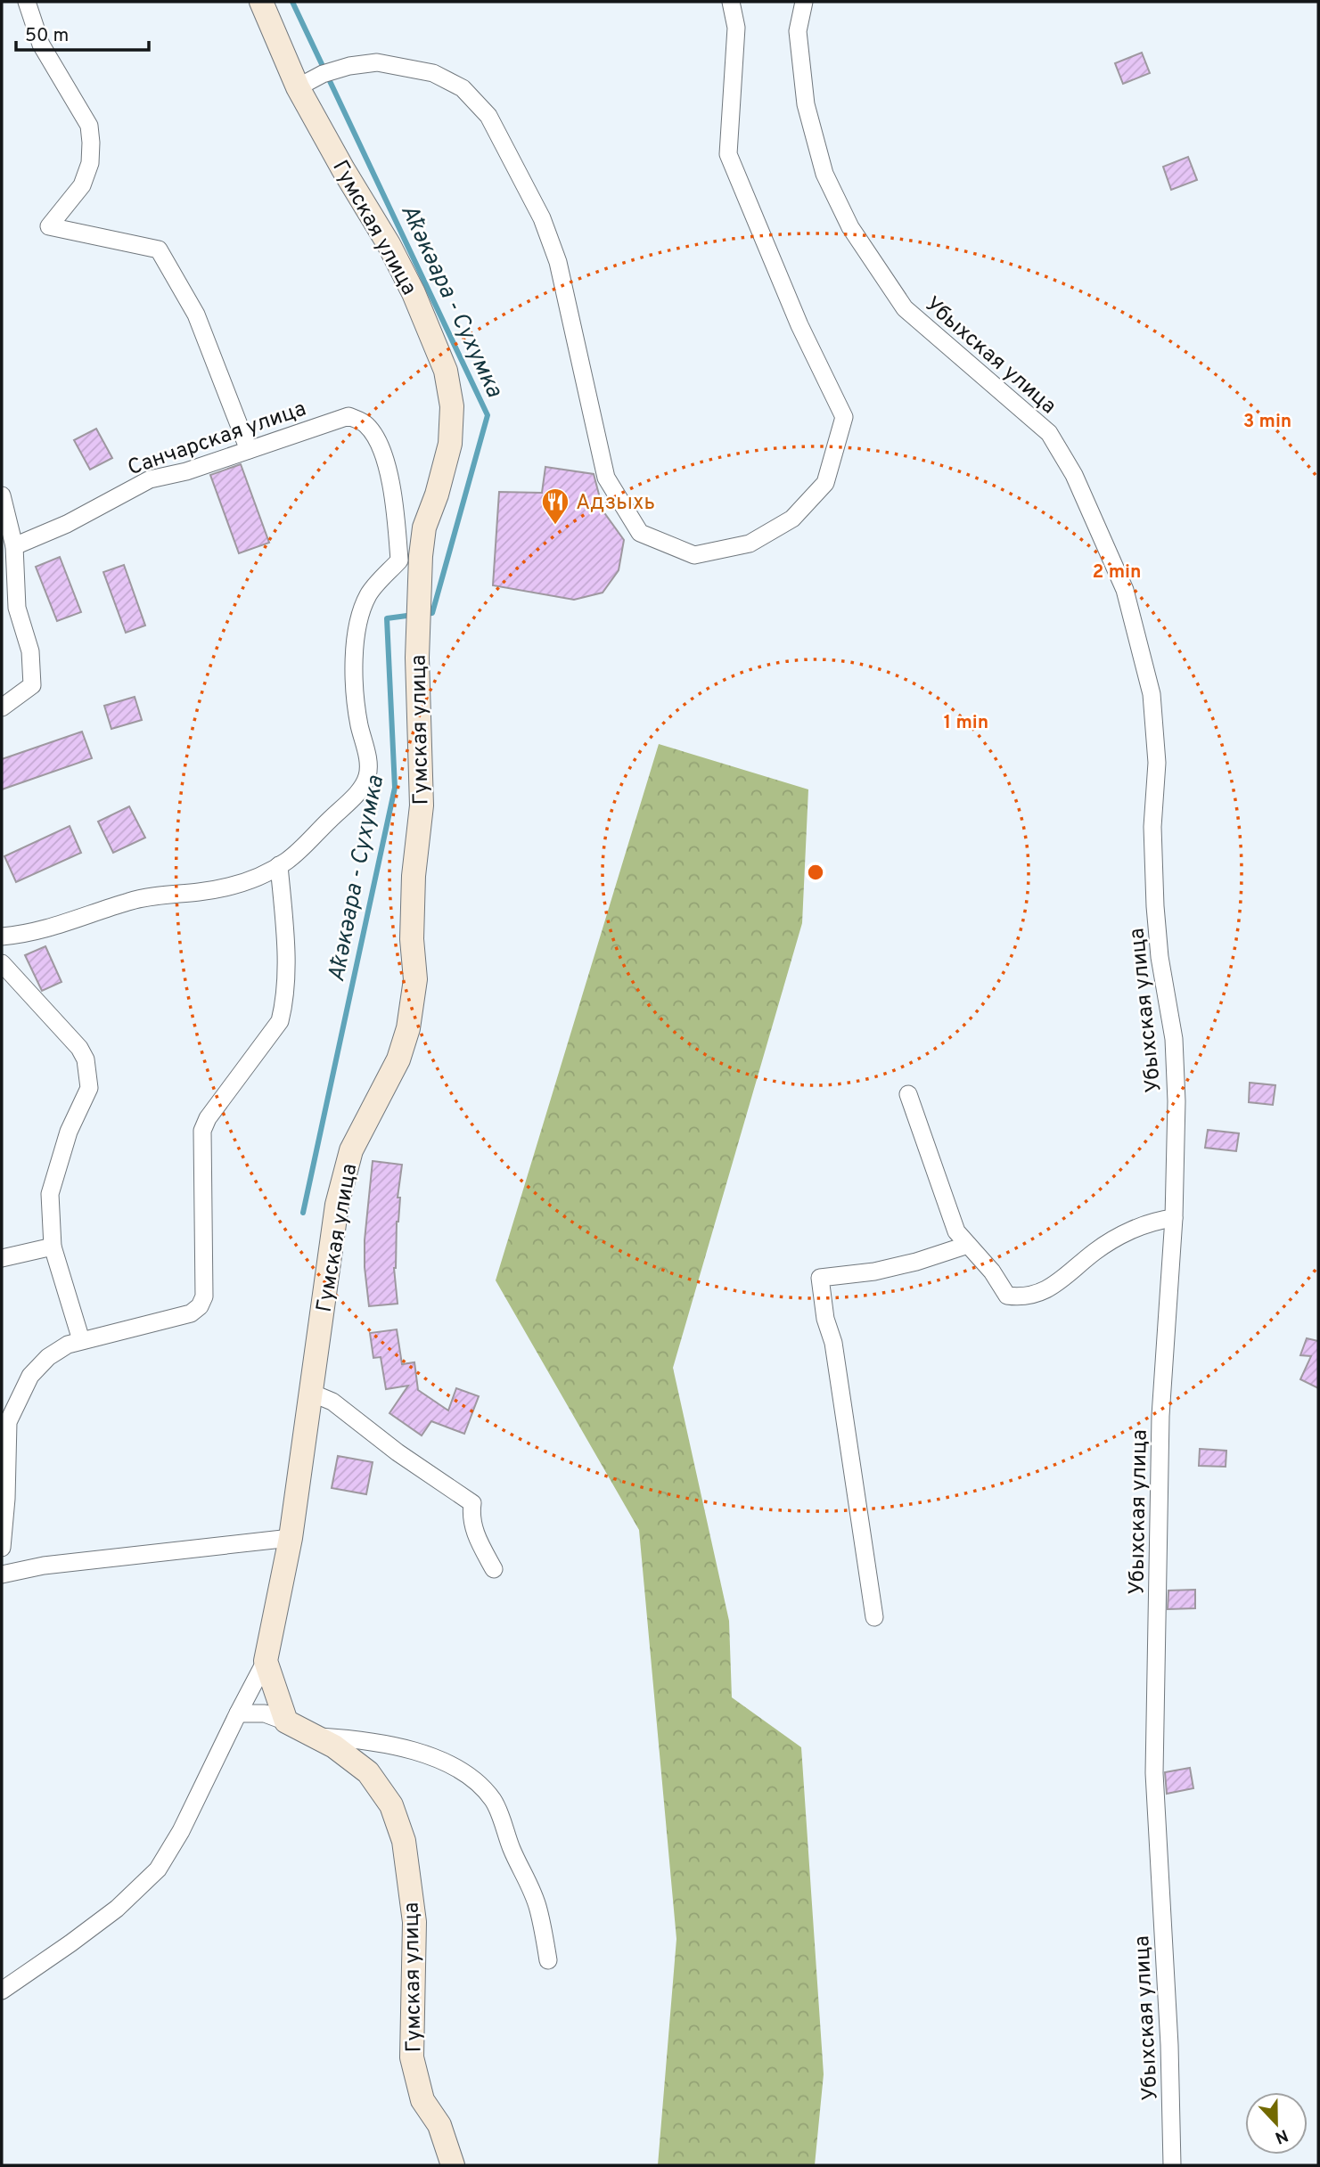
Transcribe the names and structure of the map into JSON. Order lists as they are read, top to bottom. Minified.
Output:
{"streets":{"street":["Гумская улица","Убыхская улица","Санчарская улица"]},"water":["Аҟәкәара - Сухумка"],"places":{"restaurant":["Адзыхь"]},"scale_bar":"50 m","north":"bottom","rings":["3 min","2 min","1 min"]}
